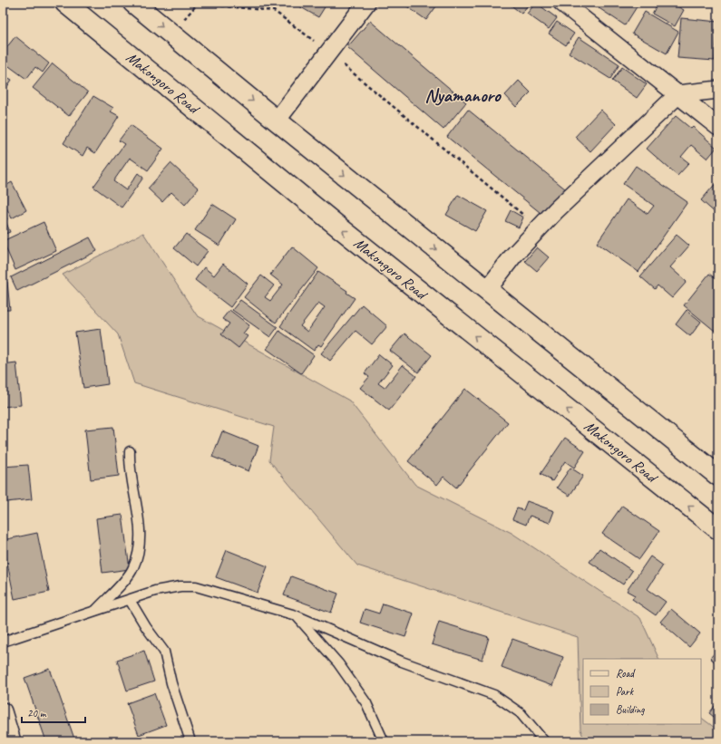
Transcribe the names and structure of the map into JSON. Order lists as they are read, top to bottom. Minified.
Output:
{"streets":{"main road":["Makongoro Road"]},"districts":["Nyamanoro"],"legend":["Road","Park","Building"],"scale_bar":"20 m"}
